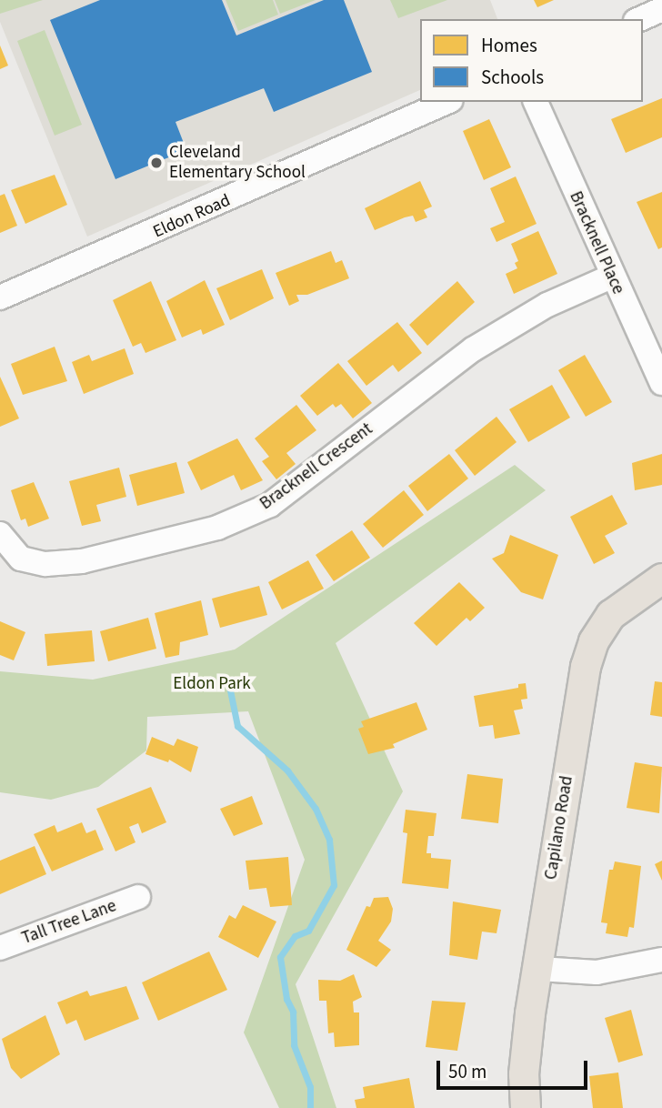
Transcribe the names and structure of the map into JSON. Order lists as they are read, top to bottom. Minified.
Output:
{"streets":{"main road":["Capilano Road"],"street":["Eldon Road","Bracknell Place","Bracknell Crescent","Tall Tree Lane"]},"crossings":[["Bracknell Place","Bracknell Crescent"]],"parks":["Eldon Park"],"places":["Cleveland Elementary School"],"legend":["Homes","Schools"],"scale_bar":"50 m"}
